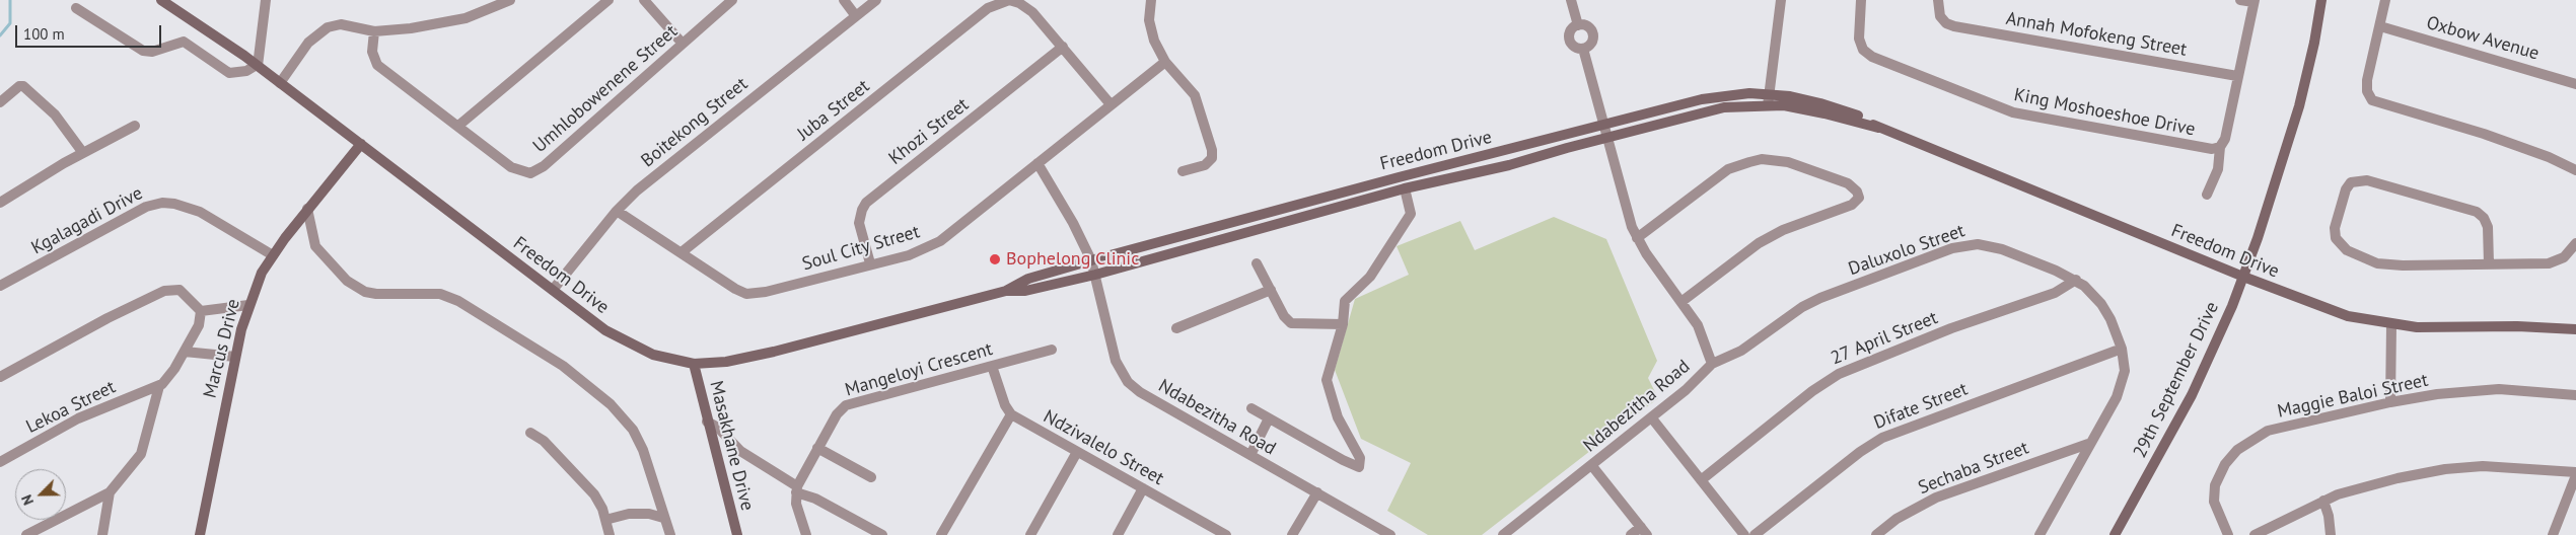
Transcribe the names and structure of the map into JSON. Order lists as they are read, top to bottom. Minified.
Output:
{"streets":{"street":["Annah Mofokeng Street","Oxbow Avenue","Umhlobowenene Street","Juba Street","King Moshoeshoe Drive","Boitekong Street","Khozi Street","Freedom Drive","Kgalagadi Drive","Soul City Street","Daluxolo Street","27 April Street","Marcus Drive","Mangeloyi Crescent","29th September Drive","Maggie Baloi Street","Ndabezitha Road","Difate Street","Lekoa Street","Masakhane Drive","Ndzivalelo Street","Sechaba Street"]},"crossings":[["Juba Street","Khozi Street"],["Juba Street","Soul City Street"],["Boitekong Street","Freedom Drive"],["Boitekong Street","Soul City Street"],["Khozi Street","Soul City Street"],["Freedom Drive","Marcus Drive"],["Freedom Drive","29th September Drive"],["Freedom Drive","Ndabezitha Road"],["Freedom Drive","Masakhane Drive"],["Kgalagadi Drive","Marcus Drive"],["Soul City Street","Ndabezitha Road"],["Daluxolo Street","27 April Street"],["Daluxolo Street","Ndabezitha Road"],["Daluxolo Street","Difate Street"],["Daluxolo Street","Sechaba Street"]],"places":["Bophelong Clinic"],"scale_bar":"100 m","north":"bottom left"}
